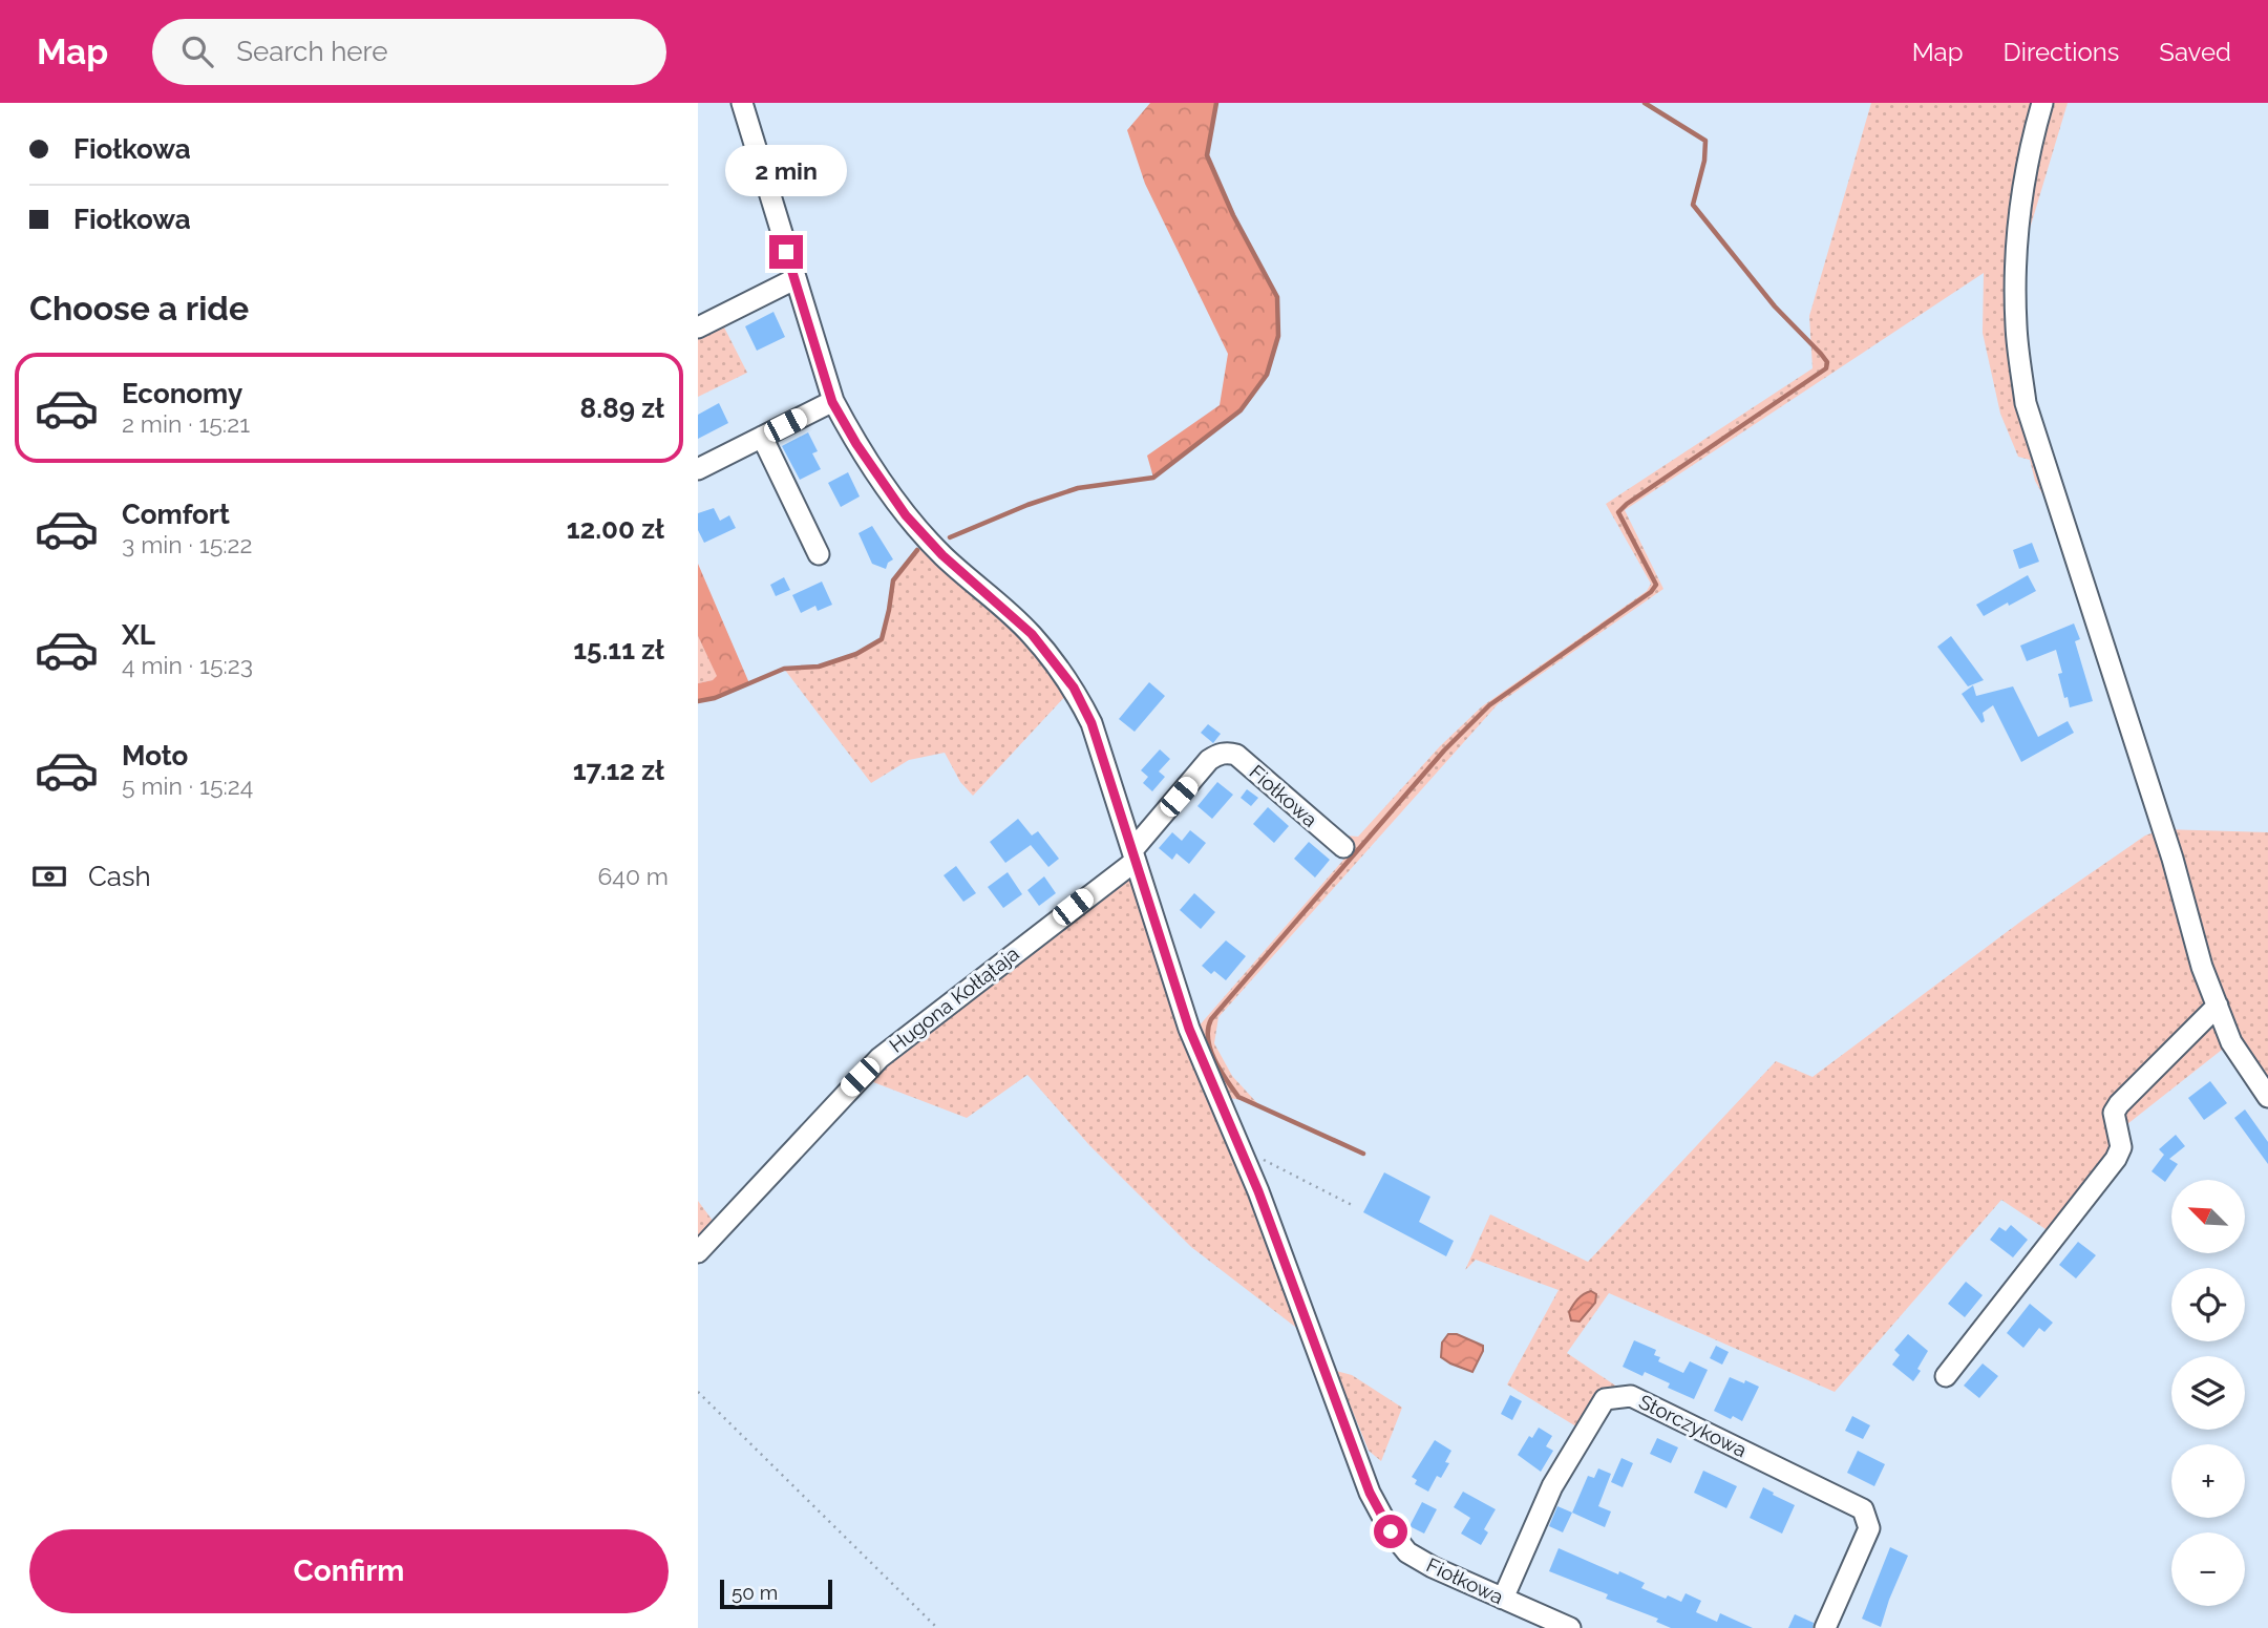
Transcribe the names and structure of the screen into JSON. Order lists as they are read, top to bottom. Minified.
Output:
{"streets":{"street":["Fiołkowa","Hugona Kołłątaja","Storczykowa"]},"crossings":[["Fiołkowa","Hugona Kołłątaja"],["Fiołkowa","Storczykowa"]],"scale_bar":"50 m","north":"top left","page":{"header":"Map","search":"Search here","nav":["Map","Directions","Saved"],"banner":["Fiołkowa","Fiołkowa"],"bubble":"2 min","heading":"Choose a ride","list":[{"name":"Economy","note":"2 min · 15:21","value":"8.89 zł"},{"name":"Comfort","note":"3 min · 15:22","value":"12.00 zł"},{"name":"XL","note":"4 min · 15:23","value":"15.11 zł"},{"name":"Moto","note":"5 min · 15:24","value":"17.12 zł"}],"pay":["Cash","640 m"],"map_buttons":["+","−"],"buttons":"Confirm","scale":"50 m"}}
